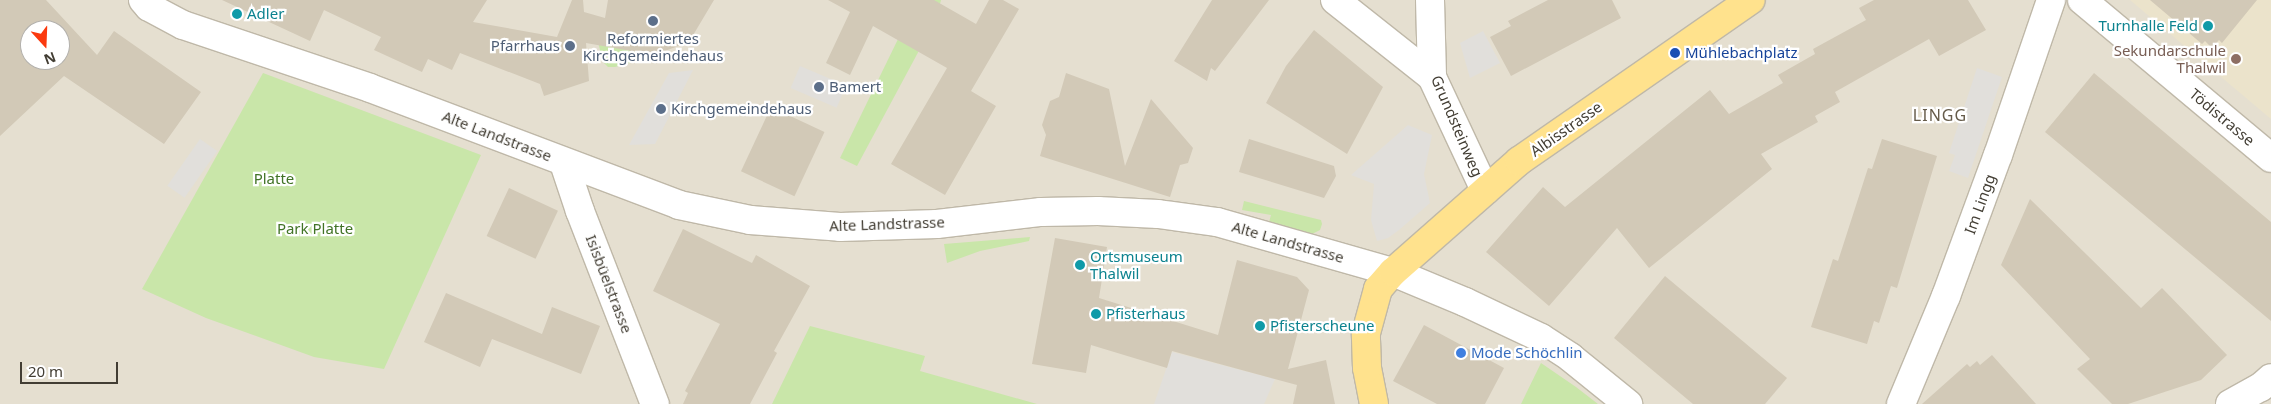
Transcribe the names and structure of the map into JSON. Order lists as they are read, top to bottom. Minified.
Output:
{"streets":{"main road":["Albisstrasse"],"street":["Tödistrasse","Grundsteinweg","Alte Landstrasse","Im Lingg","Isisbüelstrasse"]},"crossings":[["Grundsteinweg","Albisstrasse"],["Albisstrasse","Alte Landstrasse"],["Alte Landstrasse","Isisbüelstrasse"]],"districts":["LINGG"],"parks":["Platte","Park Platte"],"places":["Adler","Reformiertes Kirchgemeindehaus","Turnhalle Feld","Pfarrhaus","Mühlebachplatz","Sekundarschule Thalwil","Bamert","Kirchgemeindehaus","Ortsmuseum Thalwil","Pfisterhaus","Pfisterscheune","Mode Schöchlin"],"scale_bar":"20 m","north":"bottom"}
